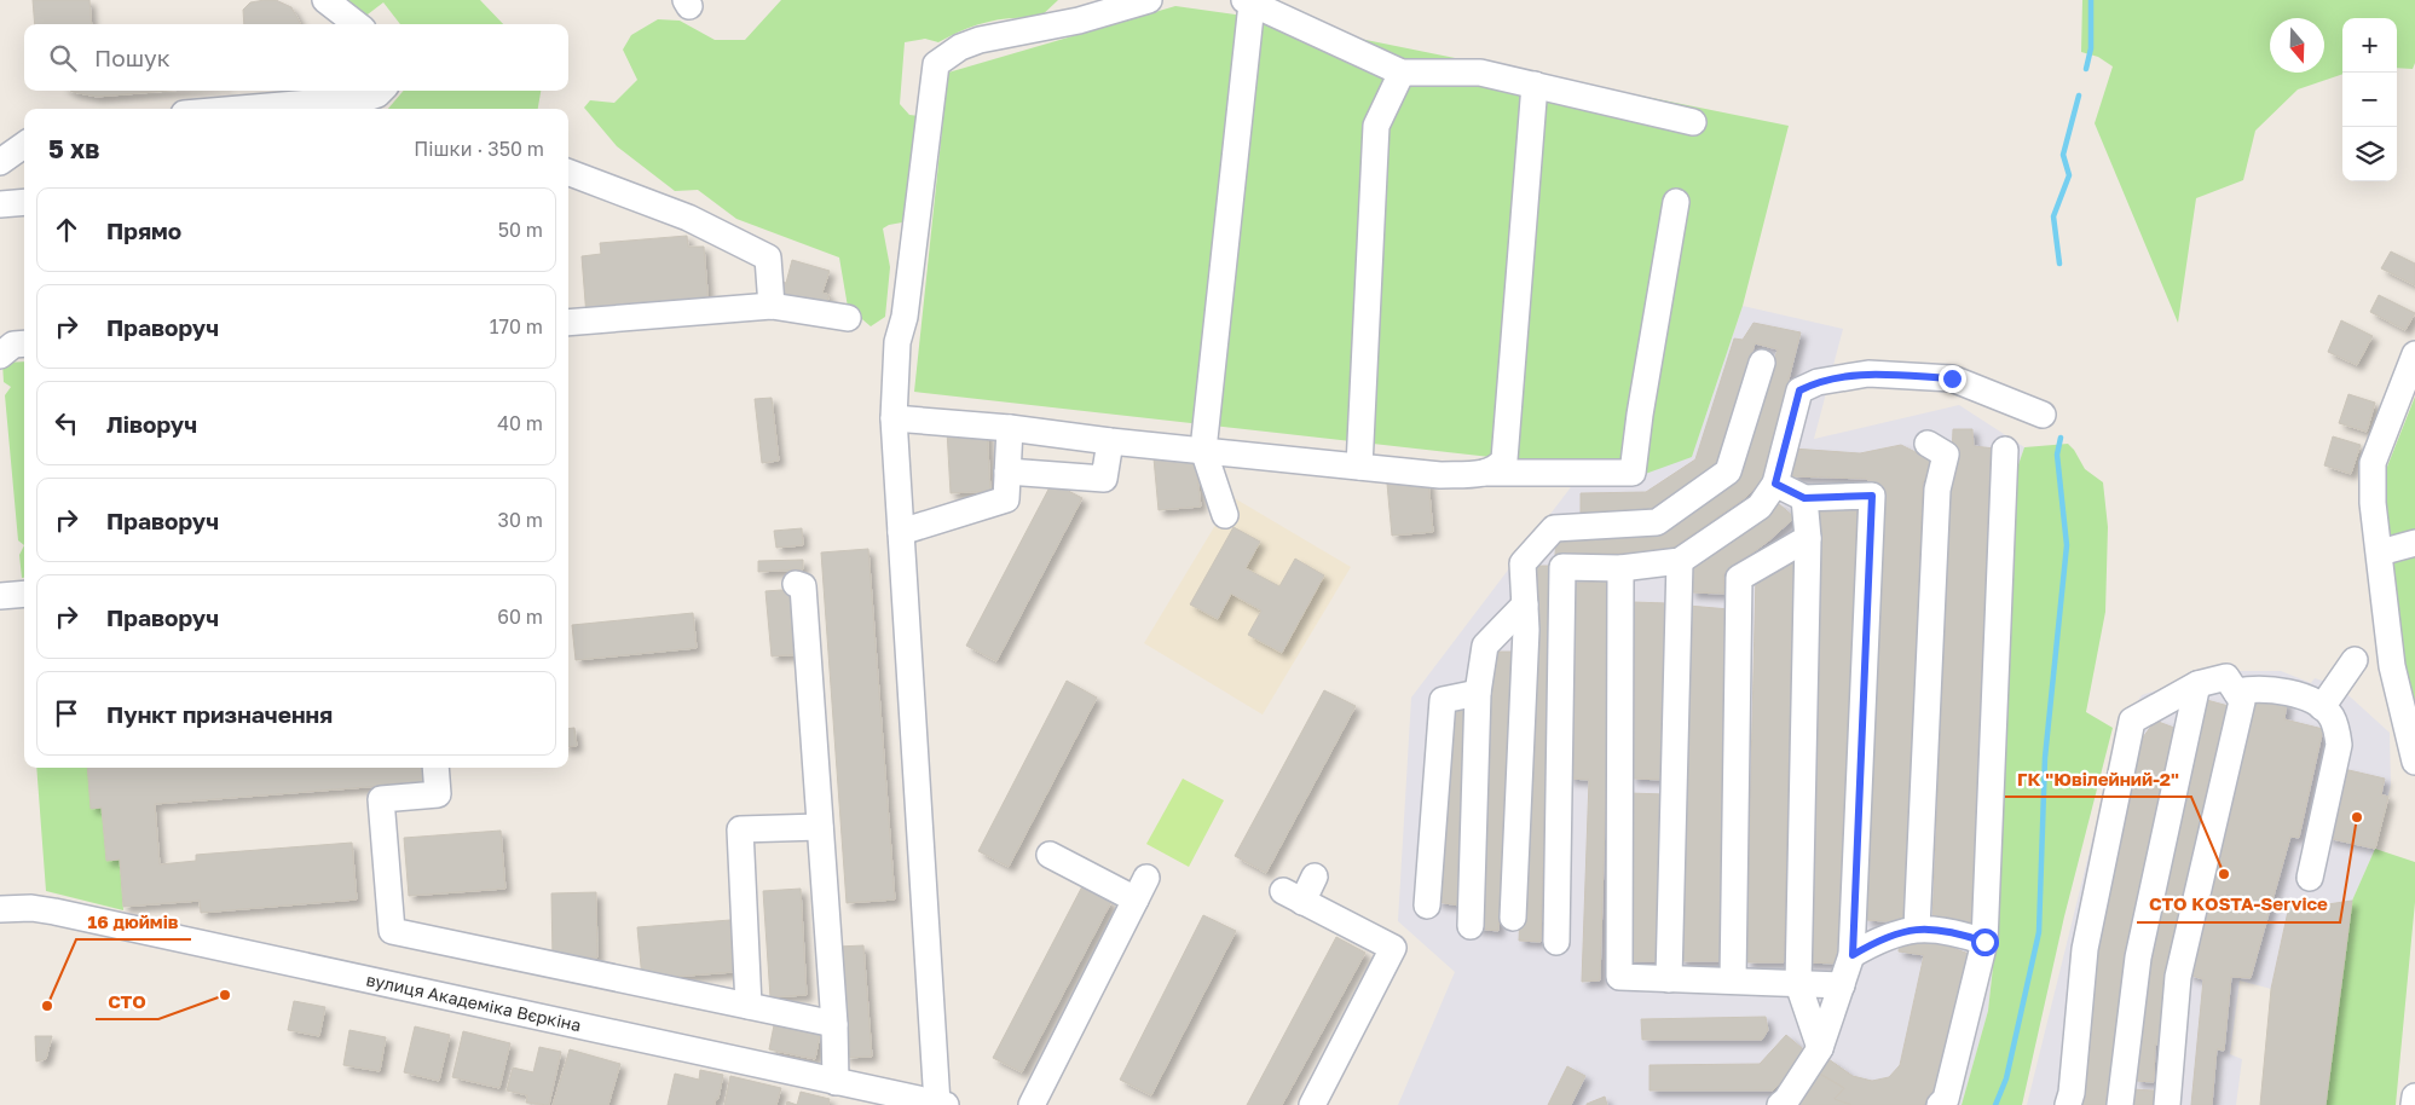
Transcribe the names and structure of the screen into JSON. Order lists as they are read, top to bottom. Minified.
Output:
{"streets":{"street":["вулиця Академіка Вєркіна"]},"places":["СТО KOSTA-Service","ГК \"Ювілейний-2\"","СТО","16 дюймів"],"north":"bottom","page":{"map_buttons":["+","−"],"search":"Пошук","heading":["5 хв","Пішки · 350 m"],"list":[["Прямо","50 m"],["Праворуч","170 m"],["Ліворуч","40 m"],["Праворуч","30 m"],["Праворуч","60 m"],"Пункт призначення"]}}
